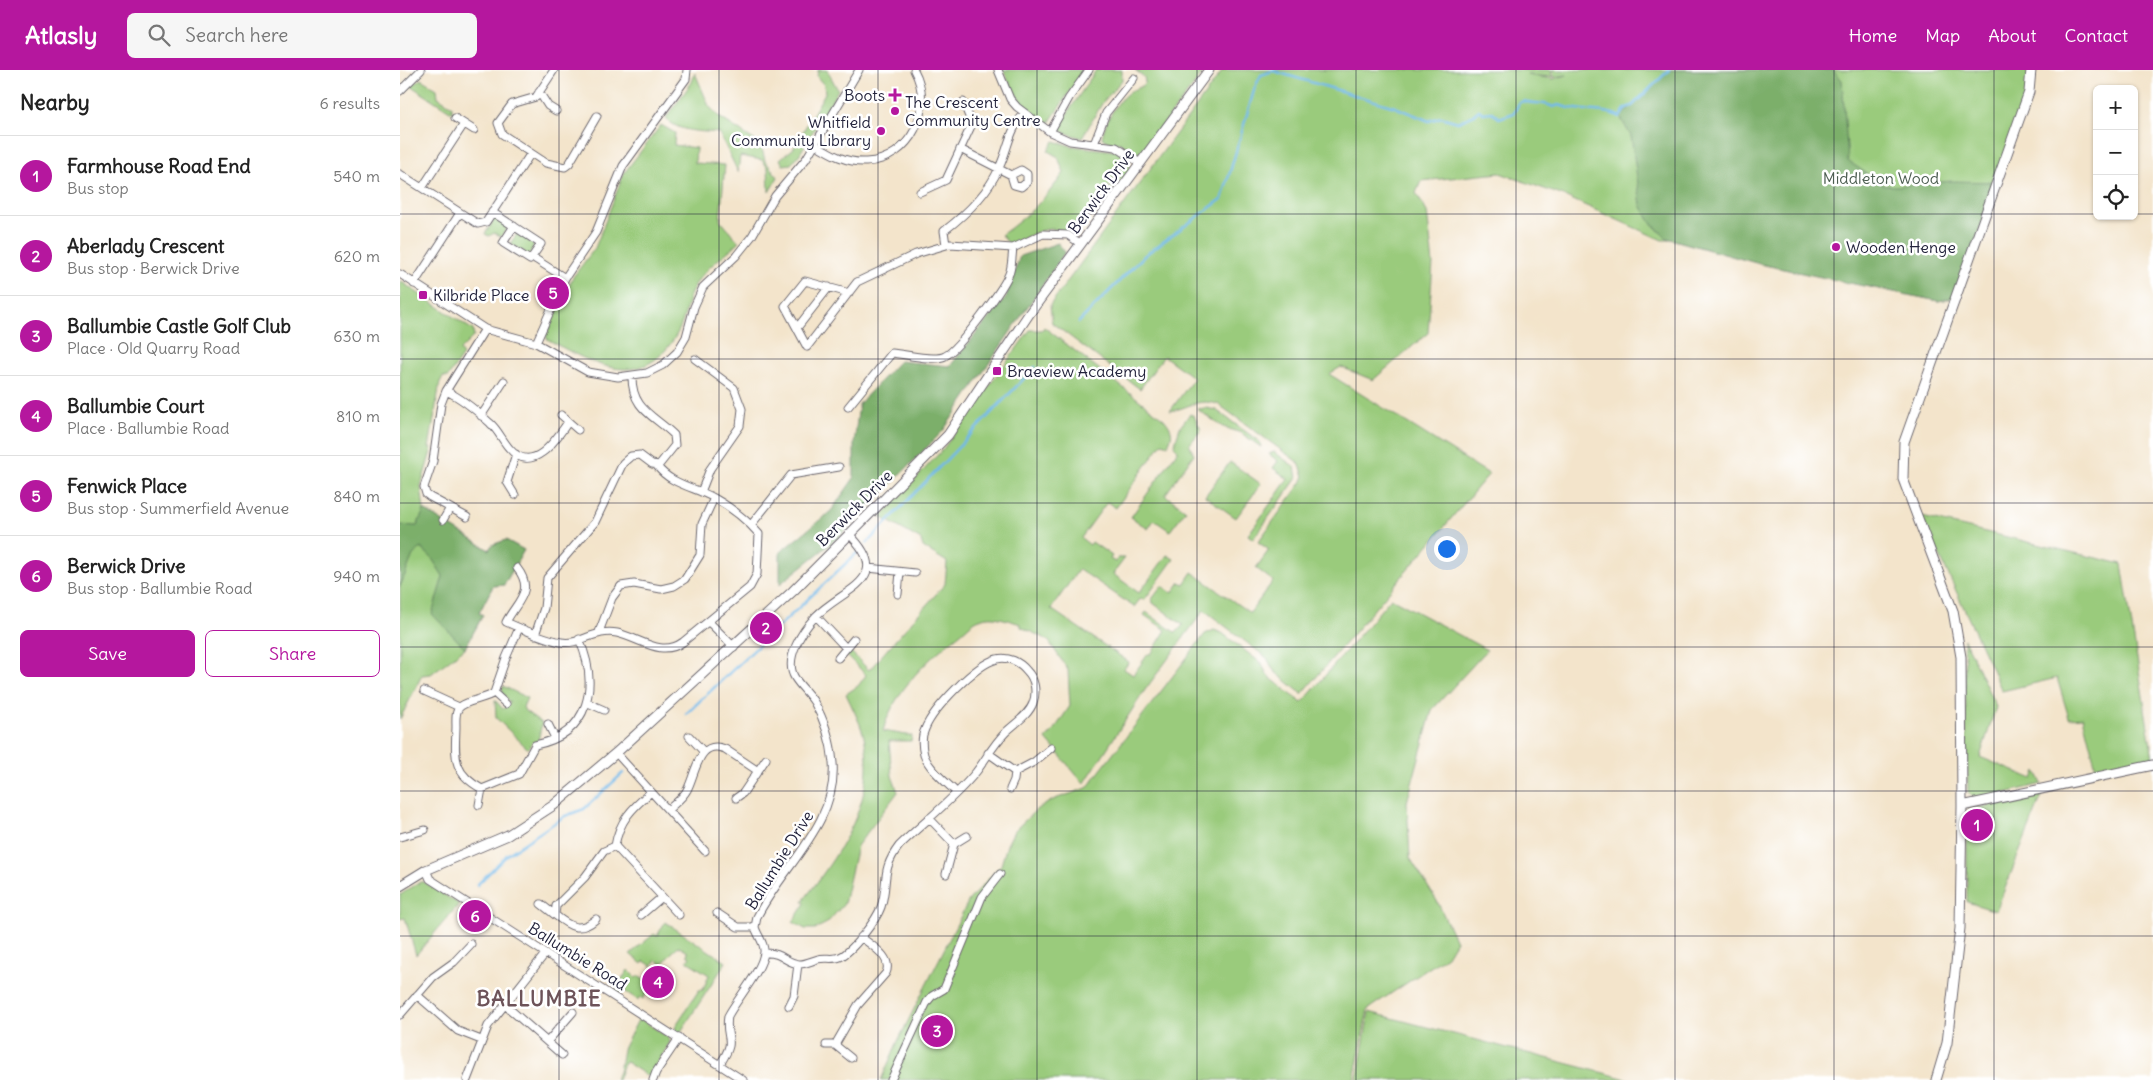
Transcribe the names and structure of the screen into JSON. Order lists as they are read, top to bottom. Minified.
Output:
{"streets":{"street":["Berwick Drive","Ballumbie Drive","Ballumbie Road"]},"crossings":[["Berwick Drive","Ballumbie Road"]],"districts":["BALLUMBIE"],"parks":["Middleton Wood"],"places":{"health":["Boots"],"other":["The Crescent Community Centre","Whitfield Community Library","Wooden Henge"],"transit":["Kilbride Place","Braeview Academy"]},"page":{"header":"Atlasly","search":"Search here","nav":["Home","Map","About","Contact"],"heading":["Nearby","6 results"],"map_buttons":["+","−"],"list":[{"mark":"1","name":"Farmhouse Road End","note":"Bus stop","value":"540 m"},{"mark":"2","name":"Aberlady Crescent","note":"Bus stop · Berwick Drive","value":"620 m"},{"mark":"3","name":"Ballumbie Castle Golf Club","note":"Place · Old Quarry Road","value":"630 m"},{"mark":"4","name":"Ballumbie Court","note":"Place · Ballumbie Road","value":"810 m"},{"mark":"5","name":"Fenwick Place","note":"Bus stop · Summerfield Avenue","value":"840 m"},{"mark":"6","name":"Berwick Drive","note":"Bus stop · Ballumbie Road","value":"940 m"}],"pins":["5","2","1","6","4","3"],"buttons":["Save","Share"]}}
